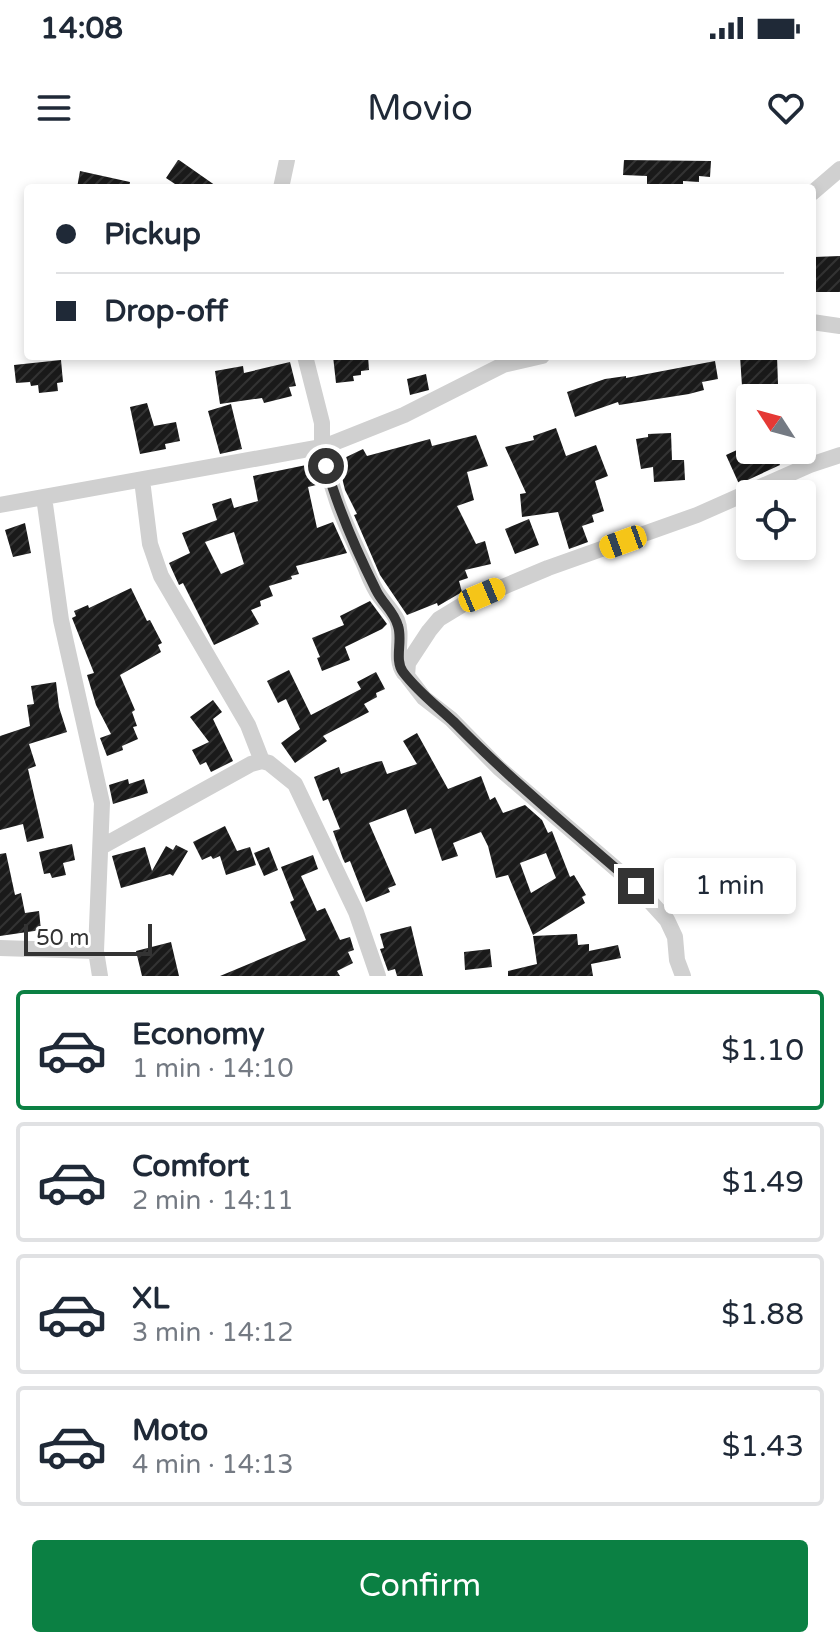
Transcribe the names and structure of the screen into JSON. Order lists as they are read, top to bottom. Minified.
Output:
{"scale_bar":"50 m","north":"top left","page":{"status":"14:08","header":"Movio","banner":["Pickup","Drop-off"],"bubble":"1 min","scale":"50 m","list":[{"name":"Economy","note":"1 min · 14:10","value":"$1.10"},{"name":"Comfort","note":"2 min · 14:11","value":"$1.49"},{"name":"XL","note":"3 min · 14:12","value":"$1.88"},{"name":"Moto","note":"4 min · 14:13","value":"$1.43"}],"buttons":"Confirm"}}
